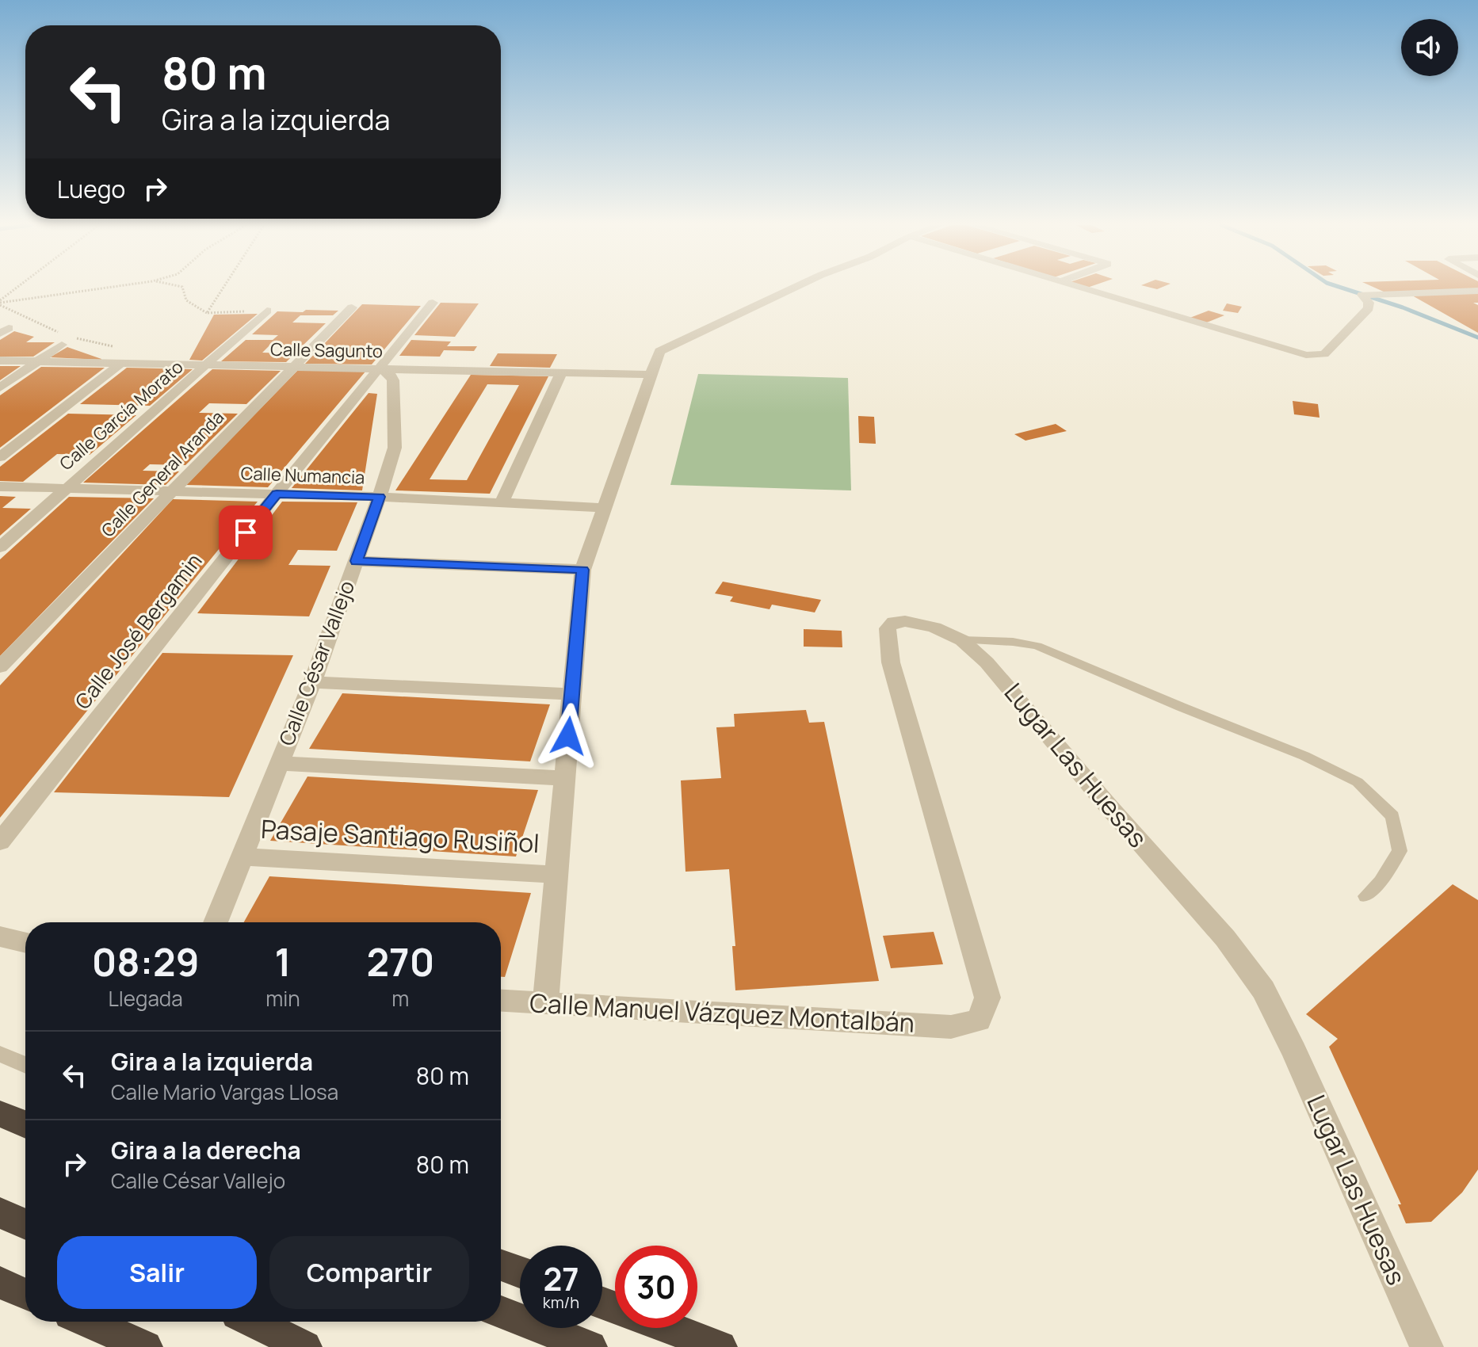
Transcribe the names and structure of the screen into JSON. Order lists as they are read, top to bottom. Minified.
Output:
{"streets":{"street":["Calle Sagunto","Calle García Morato","Calle General Aranda","Calle Numancia","Calle José Bergamin","Calle César Vallejo","Lugar Las Huesas","Pasaje Santiago Rusiñol","Calle Manuel Vázquez Montalbán"]},"crossings":[["Calle Sagunto","Calle García Morato"],["Calle Sagunto","Calle General Aranda"],["Calle Sagunto","Calle José Bergamin"],["Calle García Morato","Calle Numancia"],["Calle General Aranda","Calle Numancia"],["Calle Numancia","Calle José Bergamin"],["Calle Numancia","Calle César Vallejo"],["Calle César Vallejo","Pasaje Santiago Rusiñol"],["Lugar Las Huesas","Calle Manuel Vázquez Montalbán"]],"page":{"turn":["80 m","Gira a la izquierda"],"then":"Luego","eta":["08:29","Llegada","1","min","270","m"],"list":[{"name":"Gira a la izquierda","note":"Calle Mario Vargas Llosa","value":"80 m"},{"name":"Gira a la derecha","note":"Calle César Vallejo","value":"80 m"}],"buttons":["Salir","Compartir"],"speed":"27 km/h","limit":"30"}}
